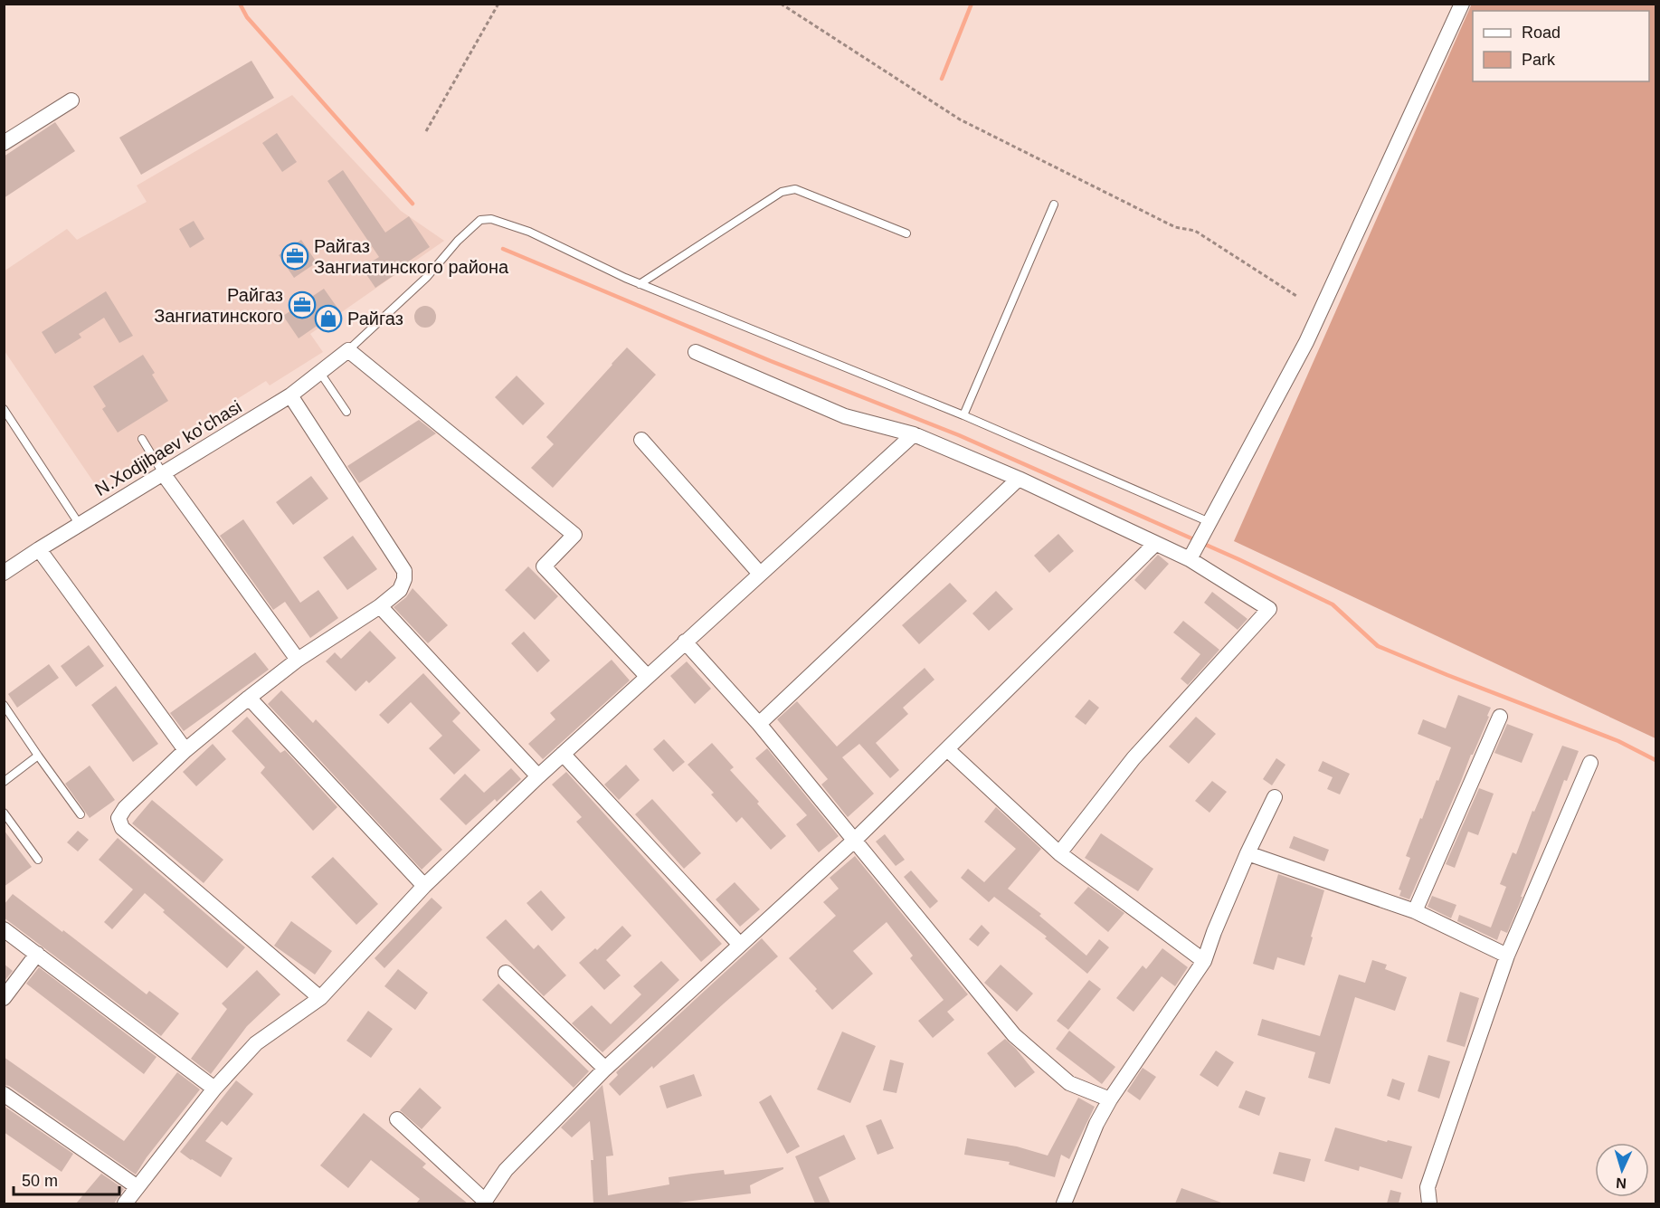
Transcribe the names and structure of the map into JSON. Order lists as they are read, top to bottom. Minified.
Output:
{"streets":{"street":["N.Xodjibaev ko'chasi"]},"places":{"office":["Райгаз Зангиатинского района","Райгаз Зангиатинского"],"shop":["Райгаз"]},"legend":["Road","Park"],"scale_bar":"50 m","north":"bottom"}
